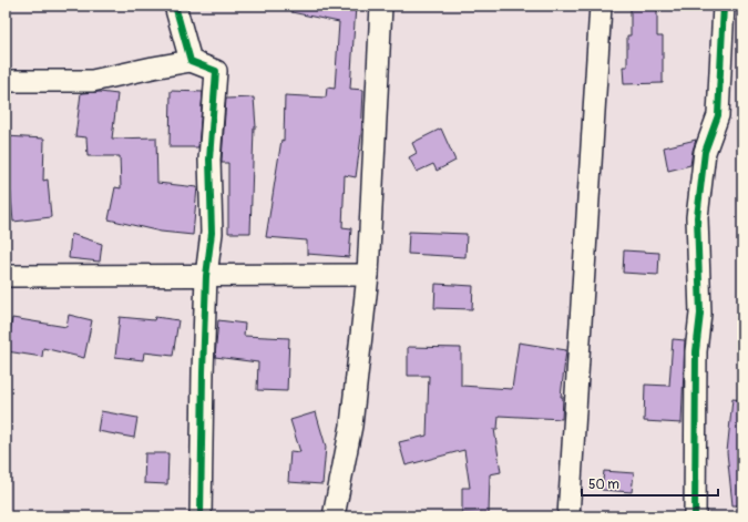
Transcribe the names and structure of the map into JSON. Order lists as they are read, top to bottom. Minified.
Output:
{"scale_bar":"50 m"}
